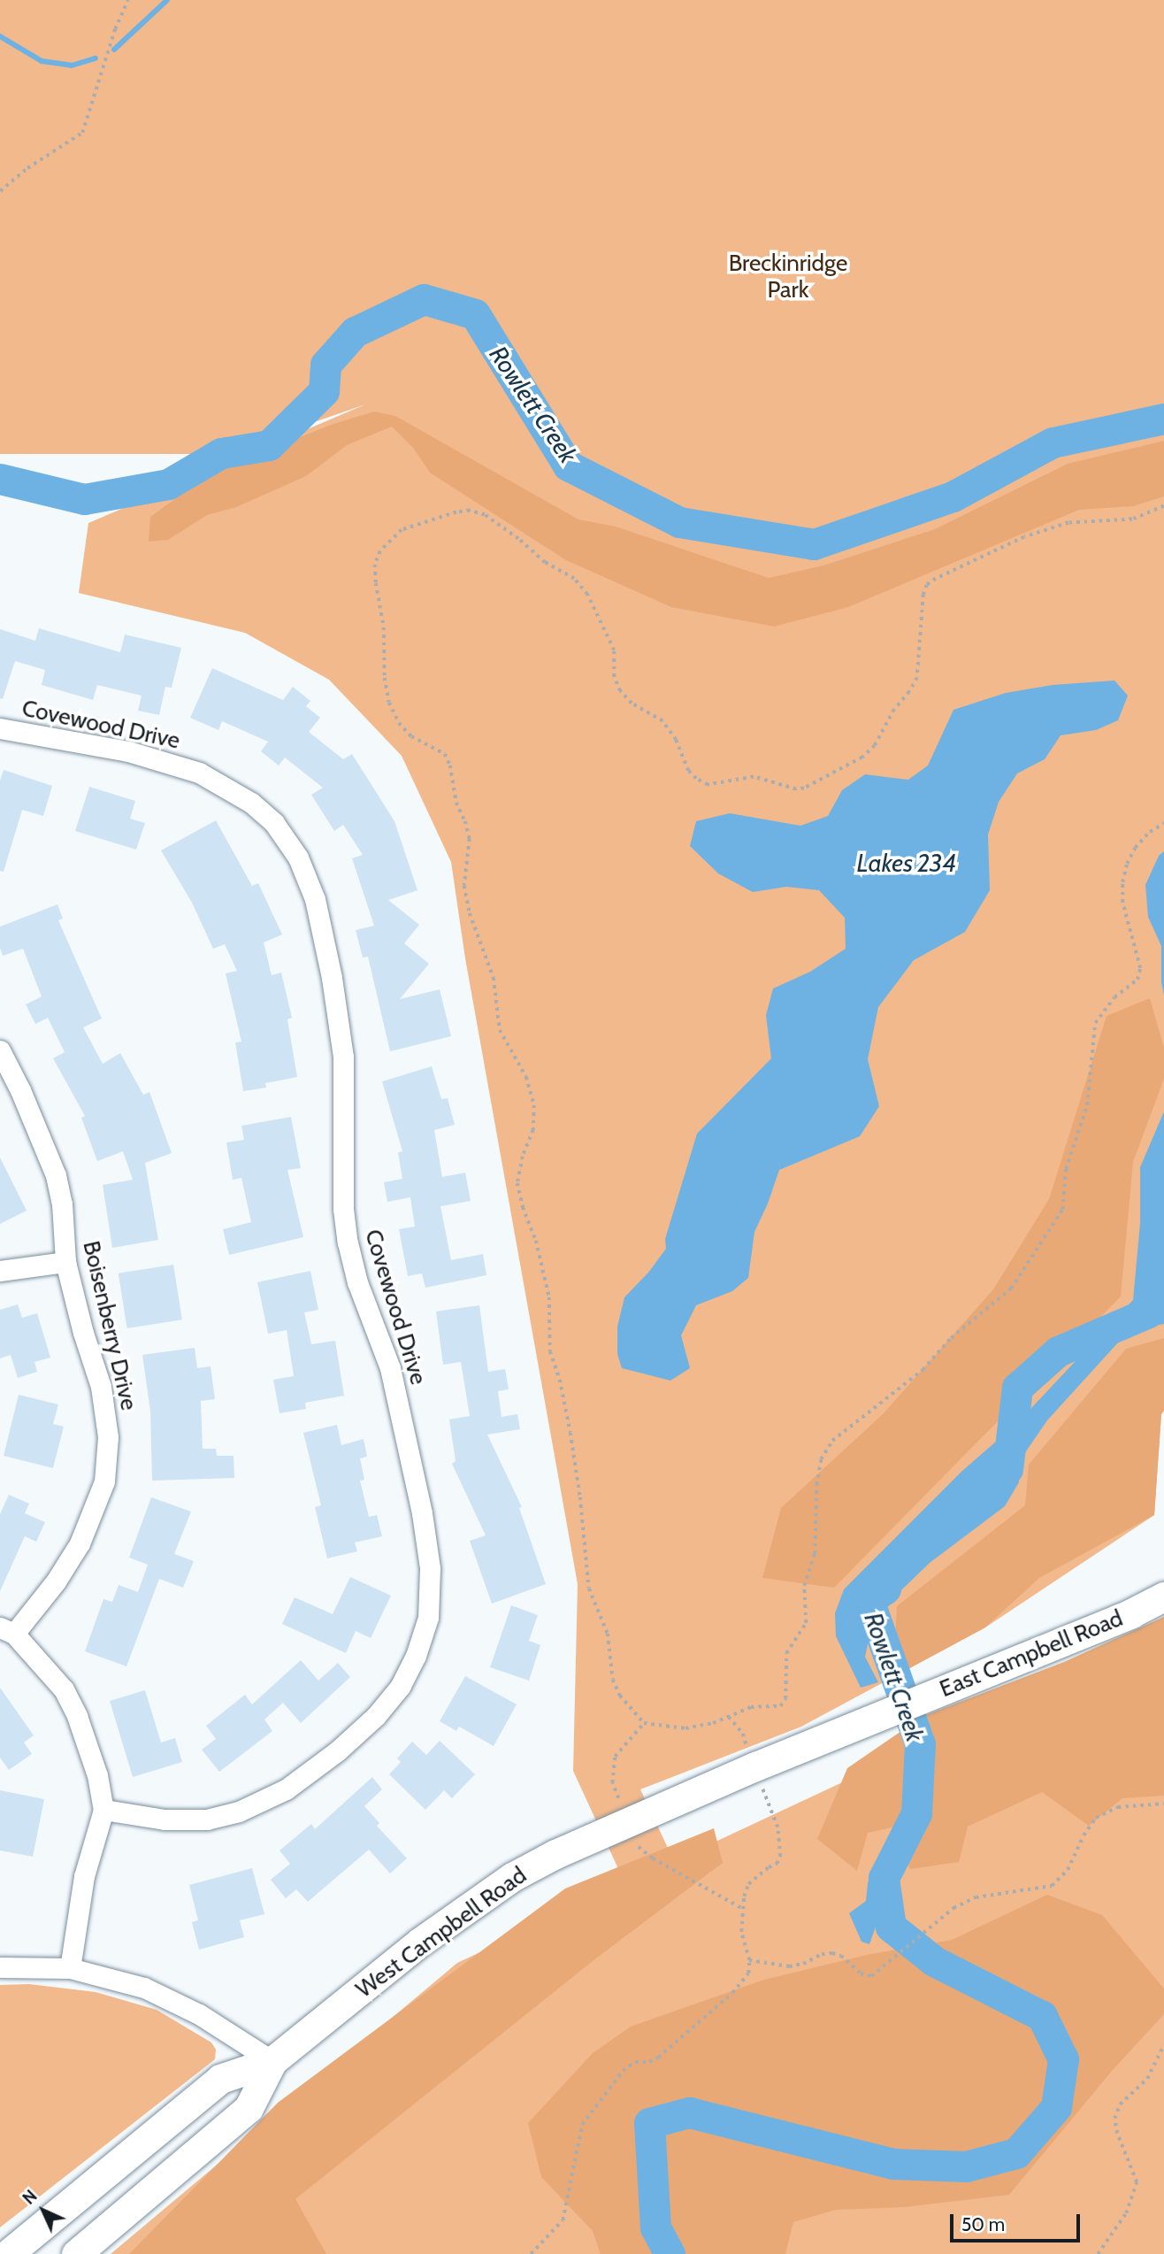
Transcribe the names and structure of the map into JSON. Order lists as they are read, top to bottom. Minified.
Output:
{"streets":{"main road":["East Campbell Road","West Campbell Road"],"street":["Covewood Drive","Boisenberry Drive"]},"crossings":[["East Campbell Road","West Campbell Road"]],"water":["Rowlett Creek","Lakes 234"],"parks":["Breckinridge Park"],"scale_bar":"50 m","north":"top left"}
